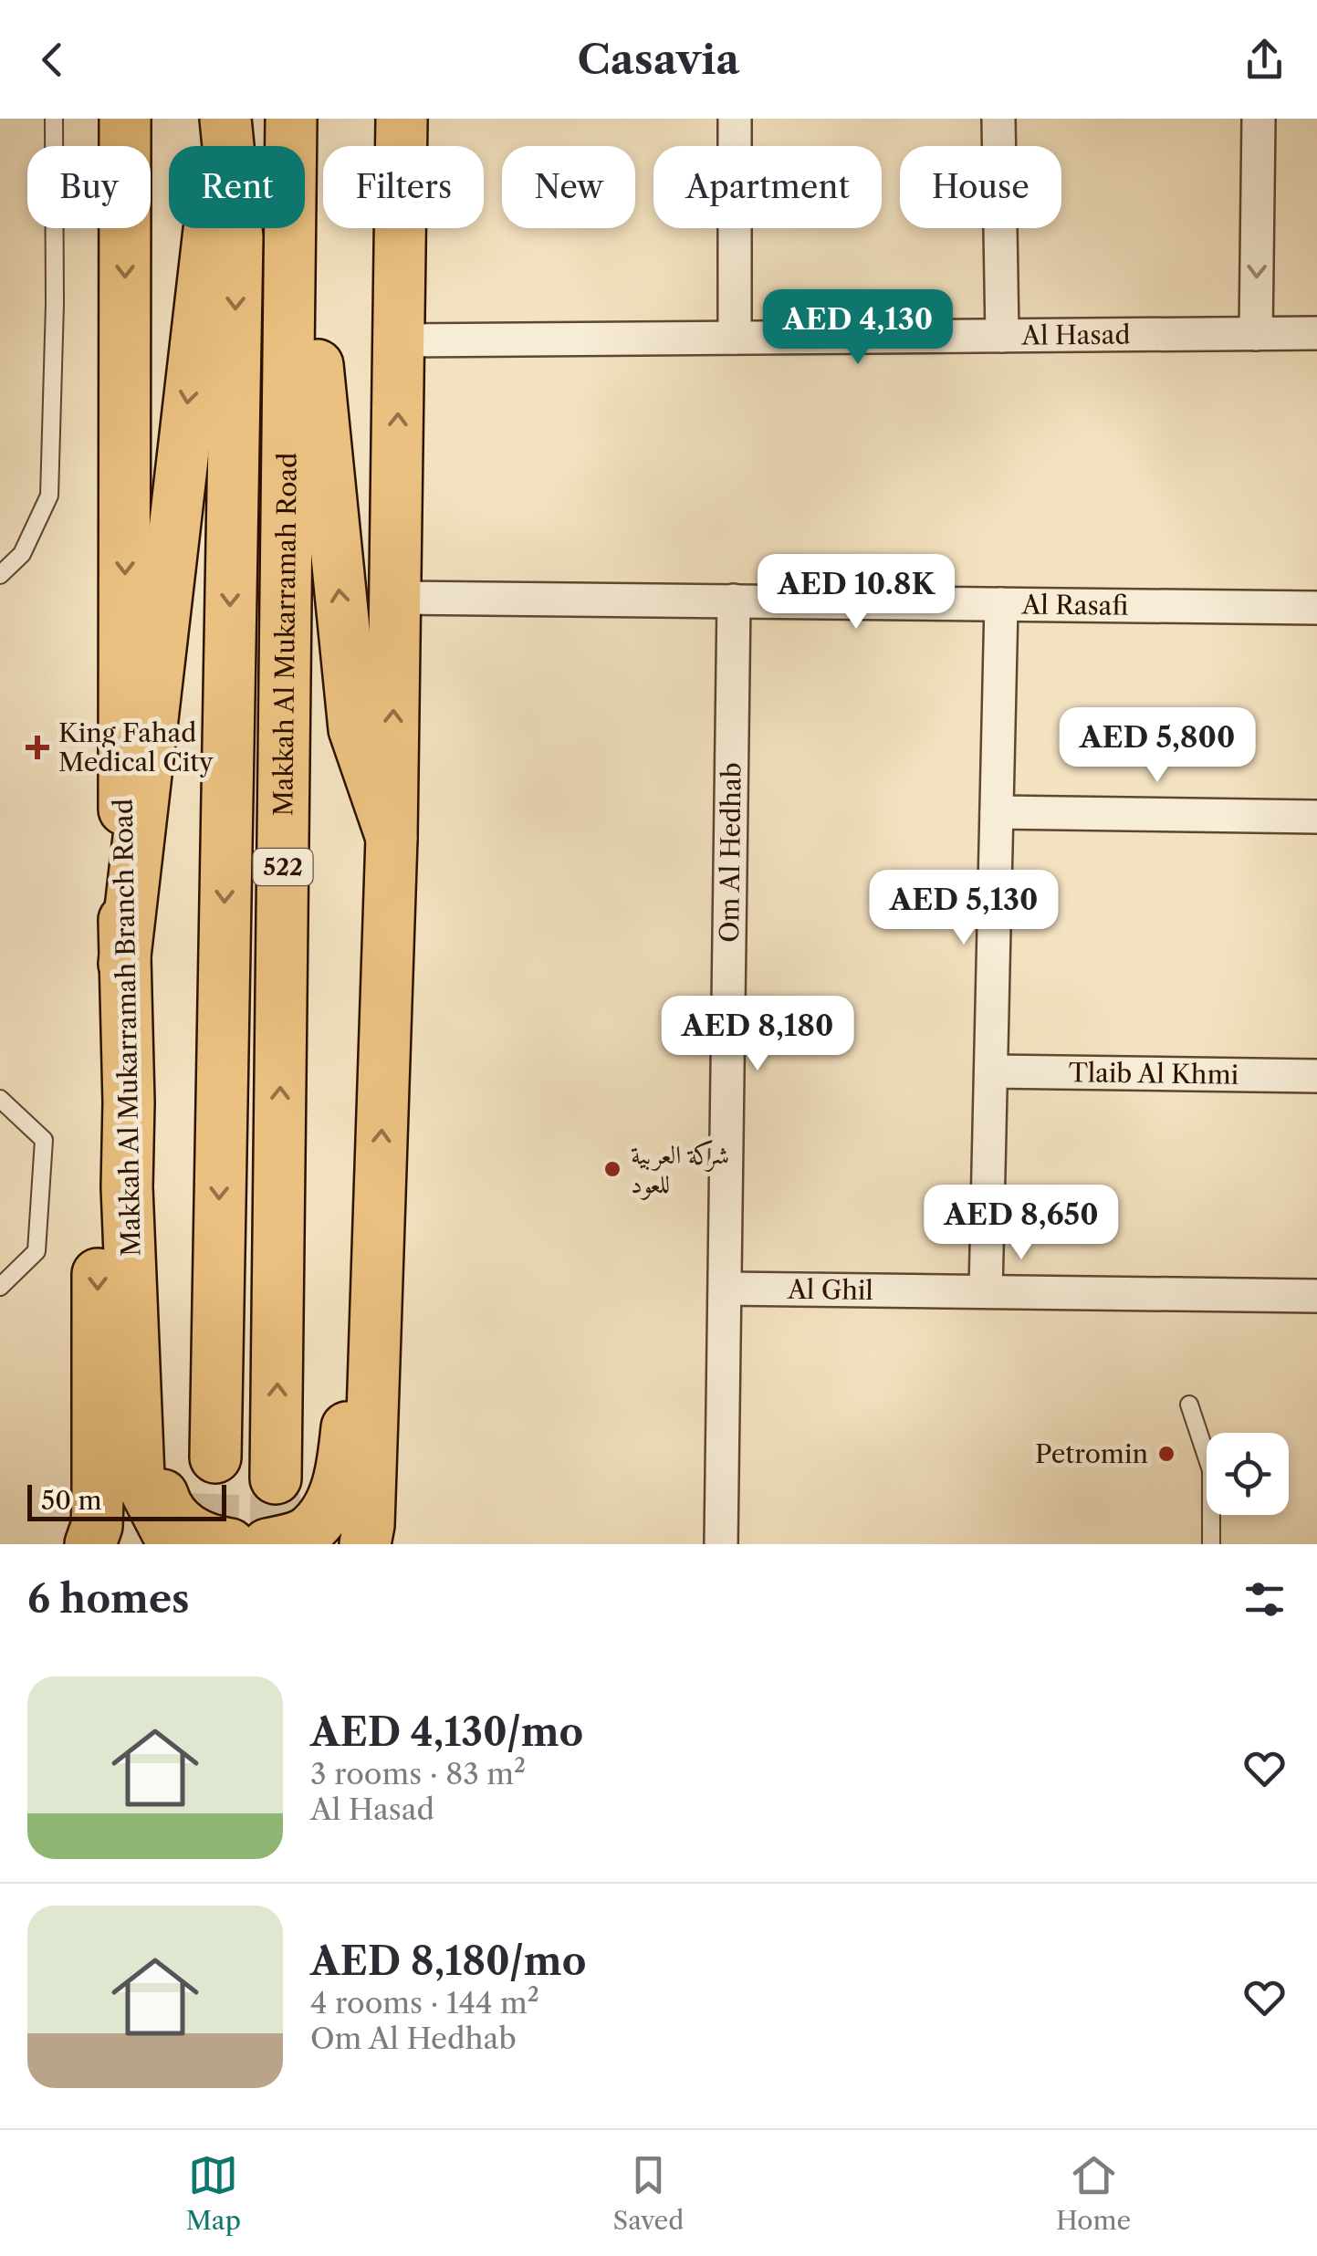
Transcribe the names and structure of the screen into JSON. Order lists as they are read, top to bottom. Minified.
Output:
{"streets":{"main road":["Makkah Al Mukarramah Road","522","Makkah Al Mukarramah Branch Road"],"street":["Al Hasad","Al Rasafi","Om Al Hedhab","Tlaib Al Khmi","Al Ghil"]},"crossings":[["Al Rasafi","Om Al Hedhab"],["Om Al Hedhab","Al Ghil"]],"places":{"health":["King Fahad Medical City"],"other":["شركة العربية للعود","Petromin"]},"scale_bar":"50 m","page":{"header":"Casavia","chip":["Buy","Rent","Filters","New","Apartment","House"],"price":["AED 4,130","AED 10.8K","AED 5,800","AED 5,130","AED 8,180","AED 8,650"],"scale":"50 m","heading":"6 homes","list":[{"name":"AED 4,130/mo","note":"3 rooms · 83 m² · Al Hasad"},{"name":"AED 8,180/mo","note":"4 rooms · 144 m² · Om Al Hedhab"}],"tabs":["Map","Saved","Home"]}}
